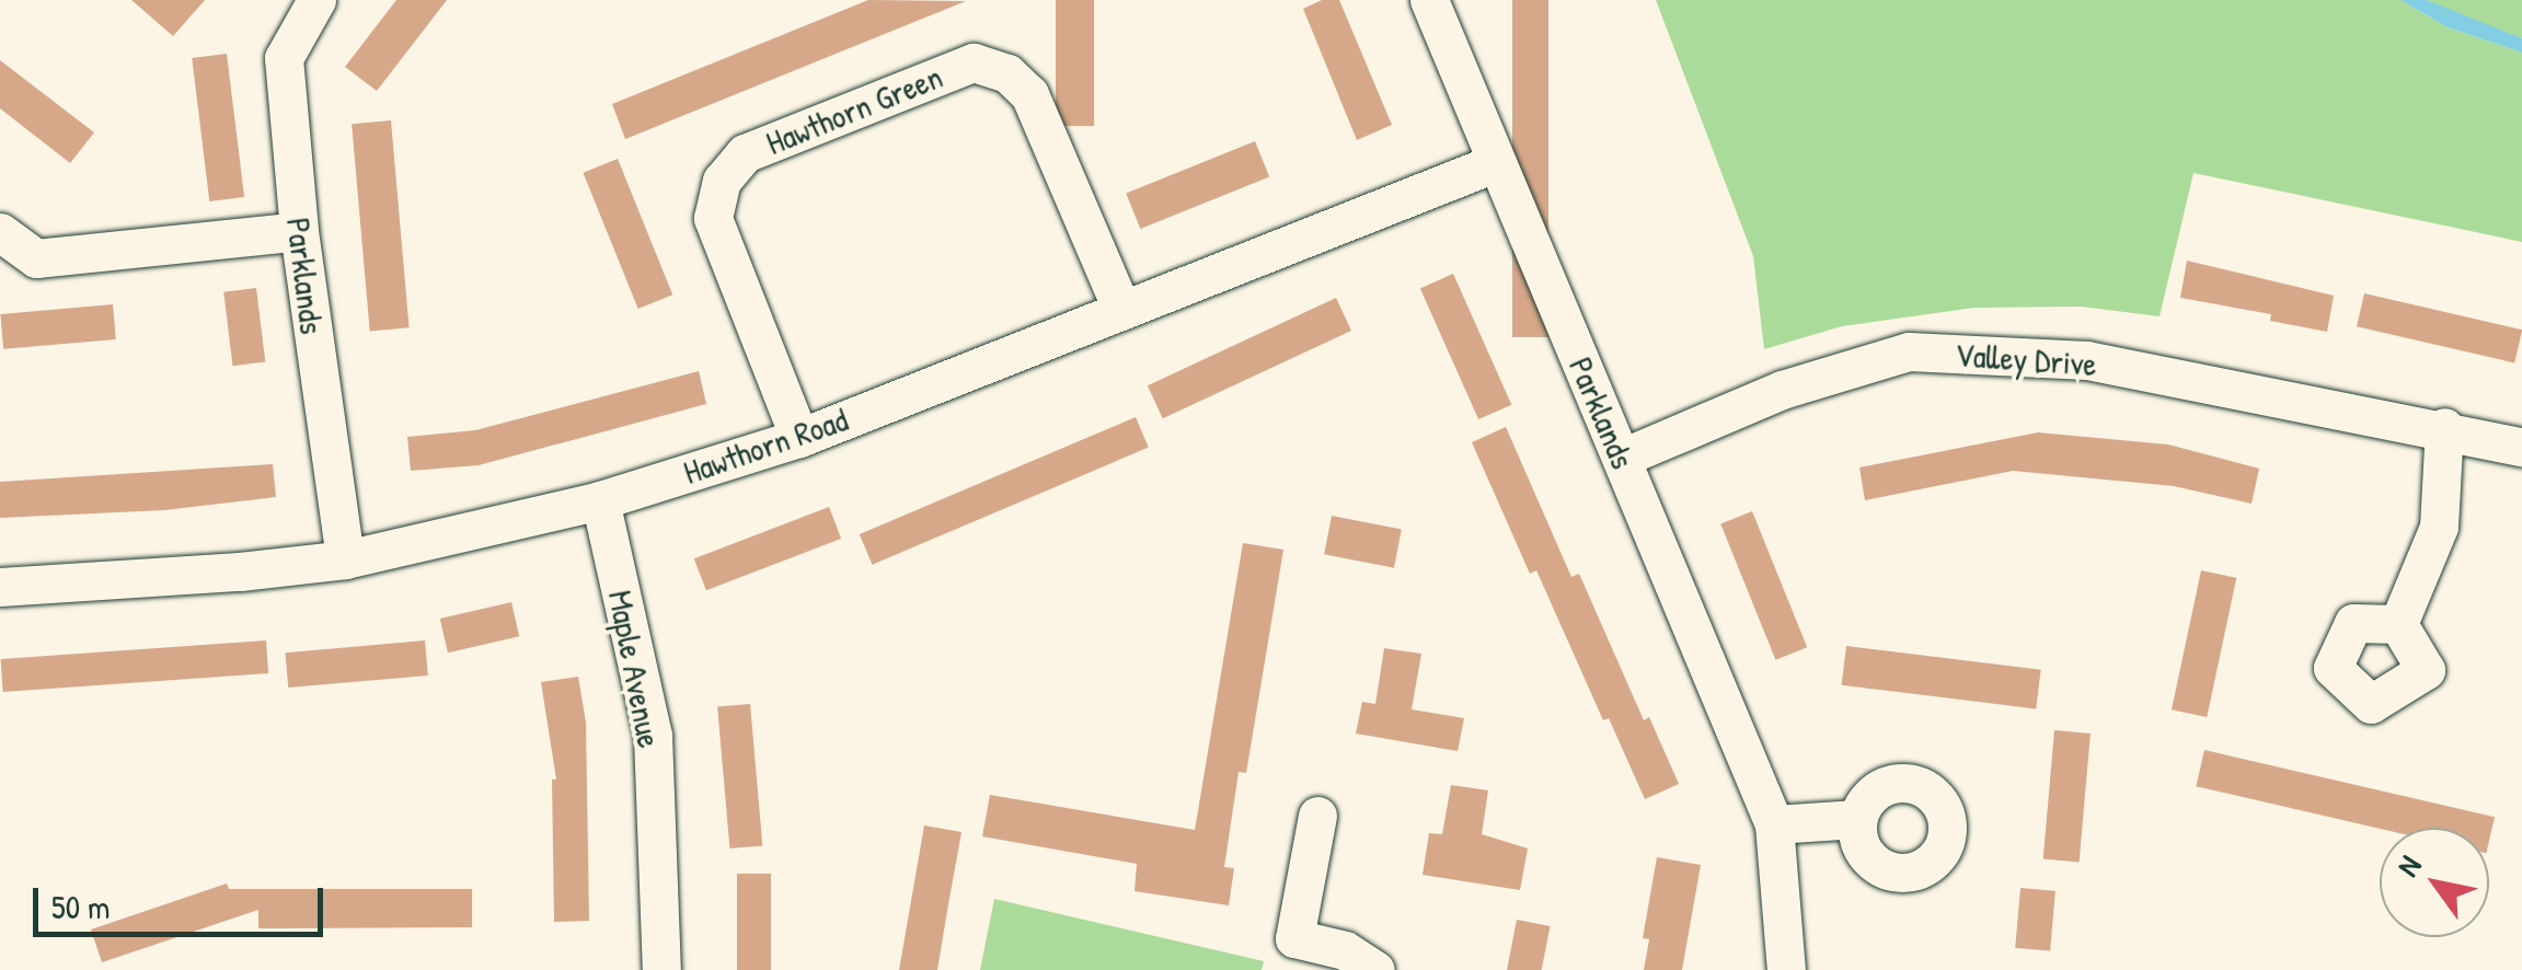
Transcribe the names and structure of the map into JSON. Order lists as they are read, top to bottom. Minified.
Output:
{"streets":{"street":["Hawthorn Green","Parklands","Valley Drive","Hawthorn Road","Maple Avenue"]},"crossings":[["Hawthorn Green","Hawthorn Road"],["Parklands","Valley Drive"],["Parklands","Hawthorn Road"],["Hawthorn Road","Maple Avenue"]],"scale_bar":"50 m","north":"top left"}
